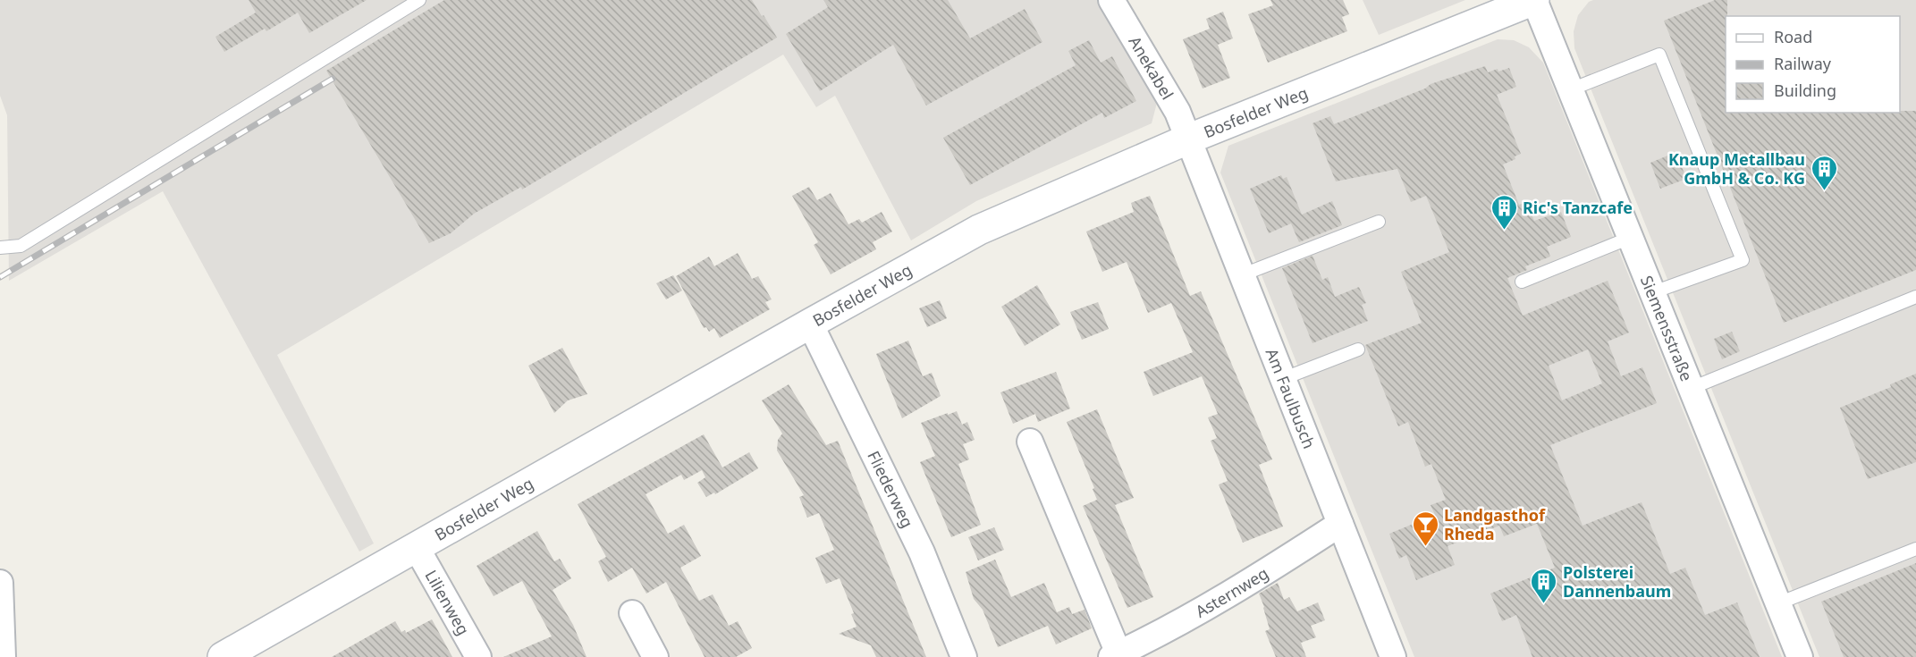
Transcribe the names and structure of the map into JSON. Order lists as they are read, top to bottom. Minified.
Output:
{"streets":{"street":["Anekabel","Bosfelder Weg","Siemensstraße","Am Faulbusch","Fliederweg","Asternweg","Lilienweg"]},"crossings":[["Anekabel","Bosfelder Weg"],["Anekabel","Am Faulbusch"],["Bosfelder Weg","Siemensstraße"],["Bosfelder Weg","Am Faulbusch"],["Bosfelder Weg","Fliederweg"],["Bosfelder Weg","Lilienweg"],["Am Faulbusch","Asternweg"]],"places":{"building":["Knaup Metallbau GmbH & Co. KG","Ric's Tanzcafe","Polsterei Dannenbaum"],"bar":["Landgasthof Rheda"]},"legend":["Road","Railway","Building"]}
